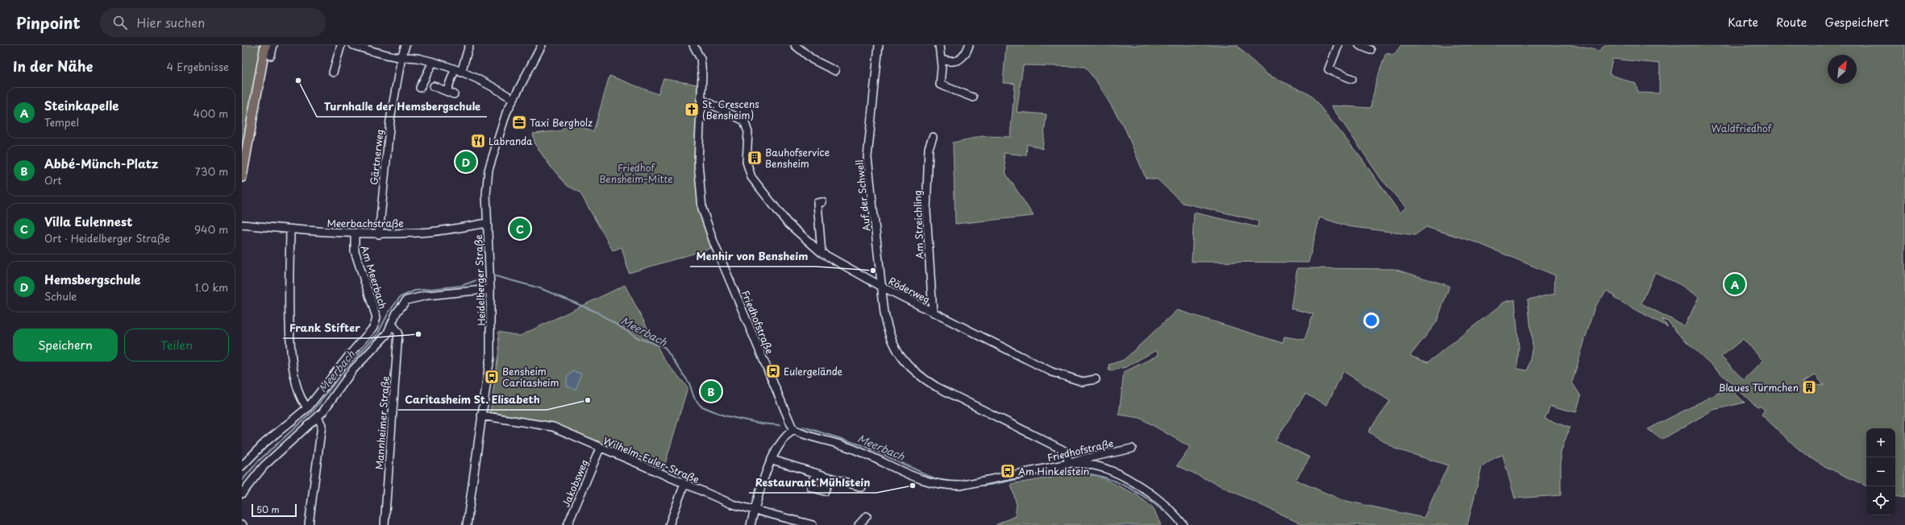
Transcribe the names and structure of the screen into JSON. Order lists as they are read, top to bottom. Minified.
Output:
{"streets":{"street":["Gärtnerweg","Auf der Schwell","Meerbachstraße","Am Streichling","Am Meerbach","Heidelberger Straße","Röderweg","Friedhofstraße","Mannheimer Straße","Wilhelm-Euler-Straße","Jakobsweg"]},"crossings":[["Gärtnerweg","Meerbachstraße"],["Auf der Schwell","Röderweg"],["Meerbachstraße","Am Meerbach"],["Meerbachstraße","Heidelberger Straße"],["Am Streichling","Röderweg"],["Heidelberger Straße","Wilhelm-Euler-Straße"],["Röderweg","Friedhofstraße"],["Wilhelm-Euler-Straße","Jakobsweg"]],"water":["Meerbach"],"parks":["Waldfriedhof","Friedhof Bensheim-Mitte"],"places":{"other":["Turnhalle der Hemsbergschule","Menhir von Bensheim","Frank Stifter","Caritasheim St. Elisabeth","Restaurant Mühlstein"],"church":["St. Crescens (Bensheim)"],"office":["Taxi Bergholz"],"restaurant":["Labranda"],"building":["Bauhofservice Bensheim","Blaues Türmchen"],"bus stop":["Eulergelände","Bensheim Caritasheim","Am Hinkelstein"]},"scale_bar":"50 m","north":"top right","page":{"header":"Pinpoint","search":"Hier suchen","nav":["Karte","Route","Gespeichert"],"heading":["In der Nähe","4 Ergebnisse"],"list":[{"mark":"A","name":"Steinkapelle","note":"Tempel","value":"400 m"},{"mark":"B","name":"Abbé-Münch-Platz","note":"Ort","value":"730 m"},{"mark":"C","name":"Villa Eulennest","note":"Ort · Heidelberger Straße","value":"940 m"},{"mark":"D","name":"Hemsbergschule","note":"Schule","value":"1.0 km"}],"pins":["D","C","A","B"],"buttons":["Speichern","Teilen"],"map_buttons":["+","−"],"scale":"50 m"}}
